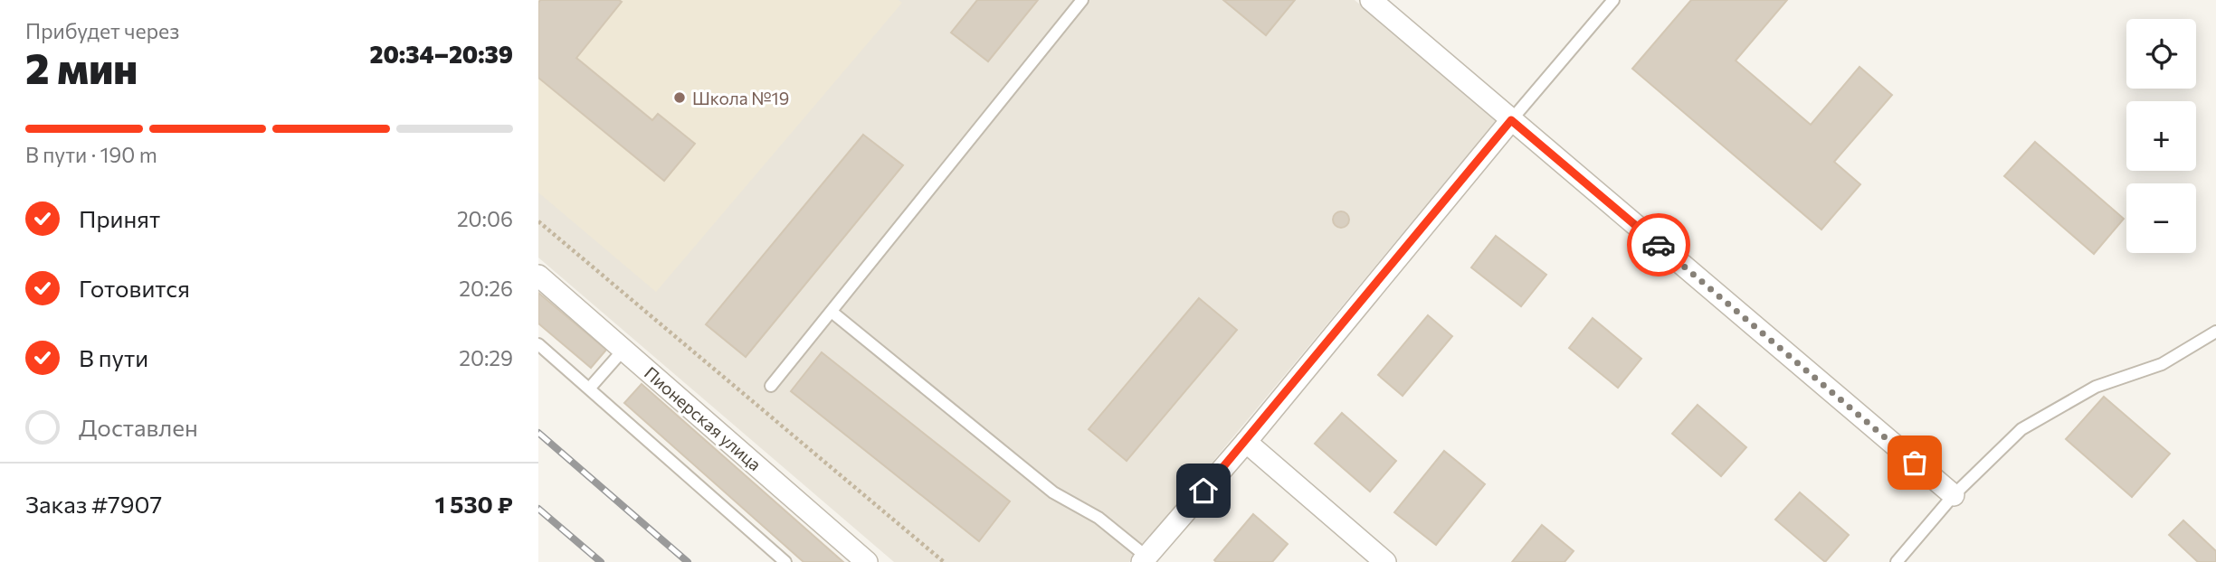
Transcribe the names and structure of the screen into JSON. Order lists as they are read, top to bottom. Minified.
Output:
{"streets":{"street":["Пионерская улица"]},"places":["Школа №19"],"page":{"heading":["2 мин","Прибудет через","20:34–20:39"],"panel":["Заказ #7907","1 530 ₽"],"map_buttons":["+","−"],"bar":"В пути · 190 m","list":[["Принят","20:06"],["Готовится","20:26"],["В пути","20:29"],"Доставлен"]}}
